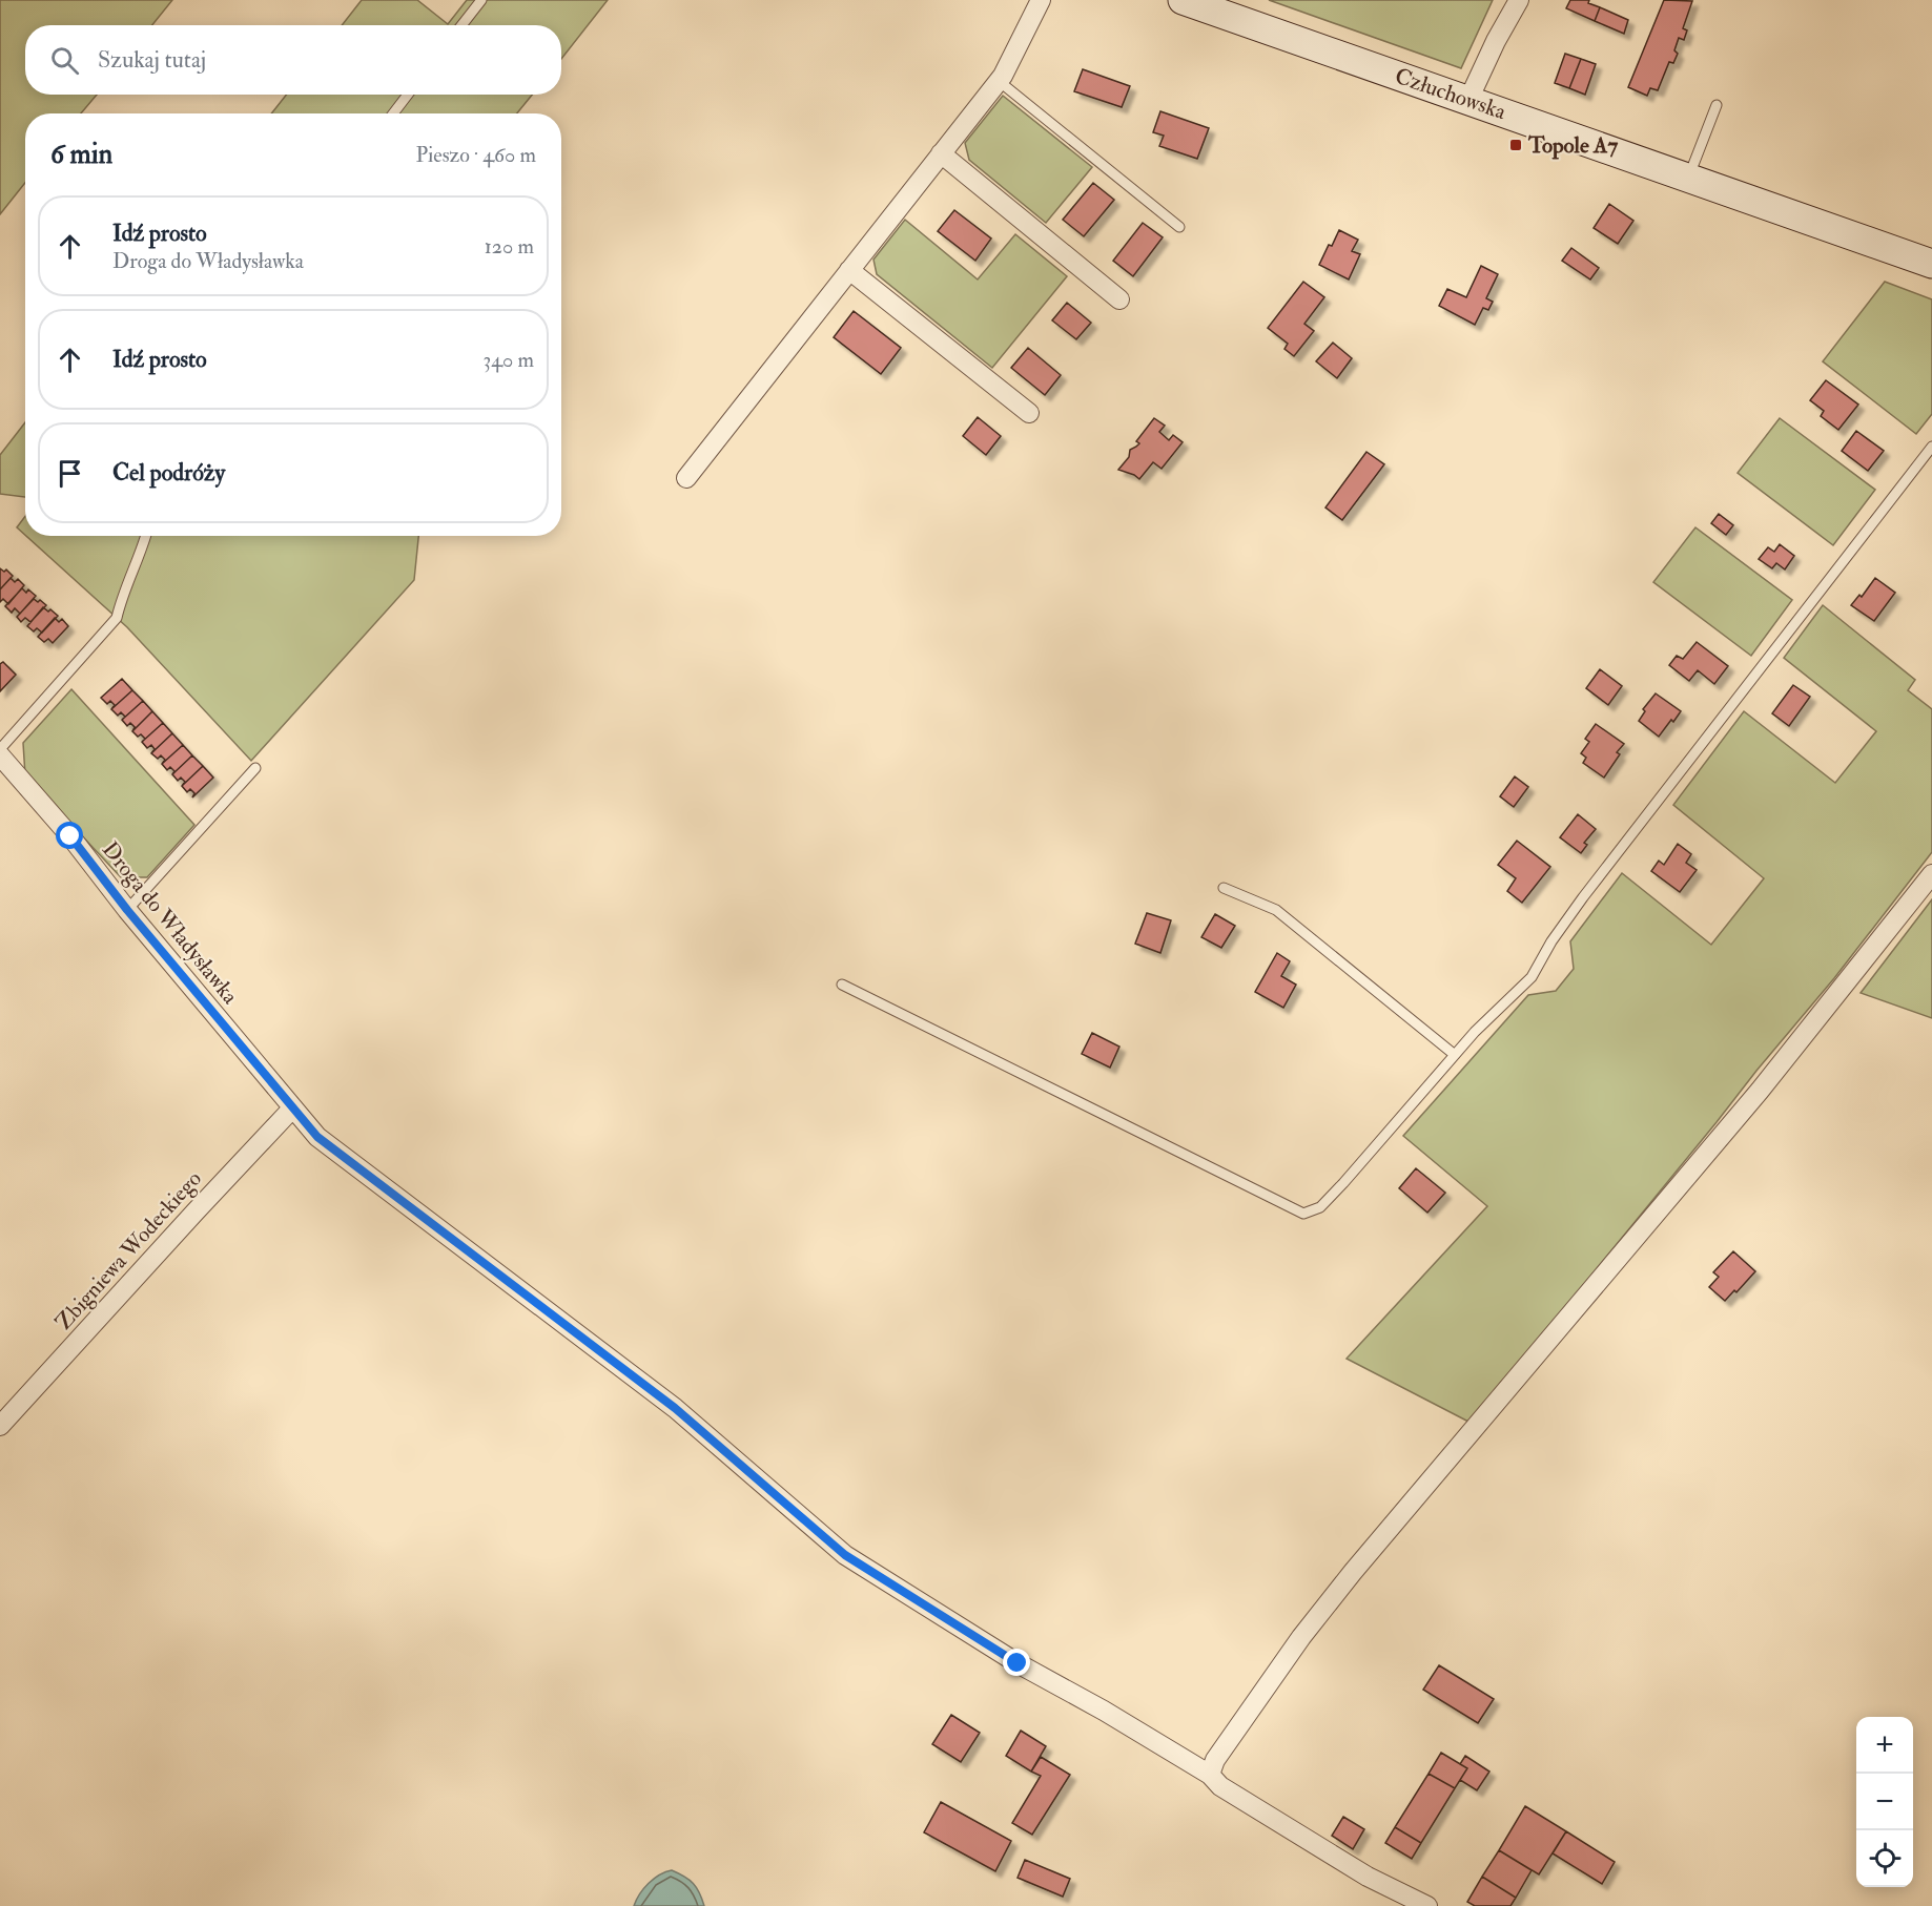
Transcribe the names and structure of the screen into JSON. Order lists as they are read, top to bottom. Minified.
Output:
{"streets":{"main road":["Człuchowska"],"street":["Droga do Władysławka","Zbigniewa Wodeckiego"]},"crossings":[["Droga do Władysławka","Zbigniewa Wodeckiego"]],"places":{"transit":["Topole A7"]},"page":{"search":"Szukaj tutaj","heading":["6 min","Pieszo · 460 m"],"list":[["Idź prosto","Droga do Władysławka","120 m"],["Idź prosto","340 m"],"Cel podróży"],"map_buttons":["+","−"]}}
